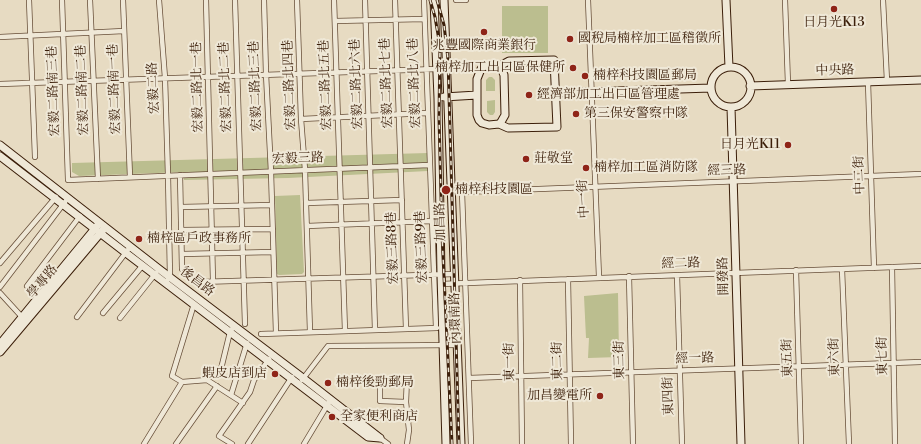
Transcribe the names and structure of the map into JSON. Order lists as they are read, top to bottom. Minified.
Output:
{"streets":{"street":["中央路","宏毅二路北七巷","宏毅二路北八巷","宏毅二路北六巷","宏毅二路北四巷","宏毅二路北五巷","宏毅二路北三巷","宏毅二路北一巷","宏毅二路北二巷","宏毅二路","宏毅二路南一巷","宏毅二路南二巷","宏毅二路南三巷","宏毅三路","經三路","中二街","中一街","加昌路","宏毅三路9巷","宏毅三路8巷","經二路","開發路","學專路","後昌路","內環南路","東七街","東六街","東五街","經一路","東三街","東二街","東一街","東四街"]},"crossings":[["中央路","中二街"],["中央路","開發路"],["宏毅二路北七巷","宏毅三路"],["宏毅二路北七巷","宏毅三路8巷"],["宏毅二路北八巷","宏毅三路"],["宏毅二路北八巷","宏毅三路9巷"],["宏毅二路北六巷","宏毅三路"],["宏毅二路北四巷","宏毅三路"],["宏毅二路北五巷","宏毅三路"],["宏毅二路北三巷","宏毅三路"],["宏毅二路北一巷","宏毅三路"],["宏毅二路北二巷","宏毅三路"],["宏毅二路","宏毅三路"],["宏毅二路南一巷","宏毅三路"],["宏毅二路南二巷","宏毅三路"],["宏毅二路南三巷","宏毅三路"],["宏毅三路","宏毅三路9巷"],["宏毅三路","宏毅三路8巷"],["經三路","中二街"],["經三路","中一街"],["經三路","開發路"],["經三路","內環南路"],["中二街","經二路"],["中一街","經二路"],["加昌路","宏毅三路9巷"],["加昌路","經二路"],["經二路","開發路"],["經二路","內環南路"],["經二路","東七街"],["經二路","東六街"],["經二路","東五街"],["經二路","東三街"],["經二路","東二街"],["經二路","東一街"],["經二路","東四街"],["開發路","經一路"],["學專路","後昌路"],["內環南路","經一路"],["東七街","經一路"],["東六街","經一路"],["東五街","經一路"],["經一路","東三街"],["經一路","東二街"],["經一路","東一街"],["經一路","東四街"]],"places":["日月光K13","兆豐國際商業銀行","國稅局楠梓加工區稽徵所","楠梓加工出口區保健所","楠梓科技園區郵局","經濟部加工出口區管理處","第三保安警察中隊","日月光K11","莊敬堂","楠梓加工區消防隊","楠梓科技園區","楠梓區戶政事務所","蝦皮店到店","楠梓後勁郵局","加昌變電所","全家便利商店"]}
